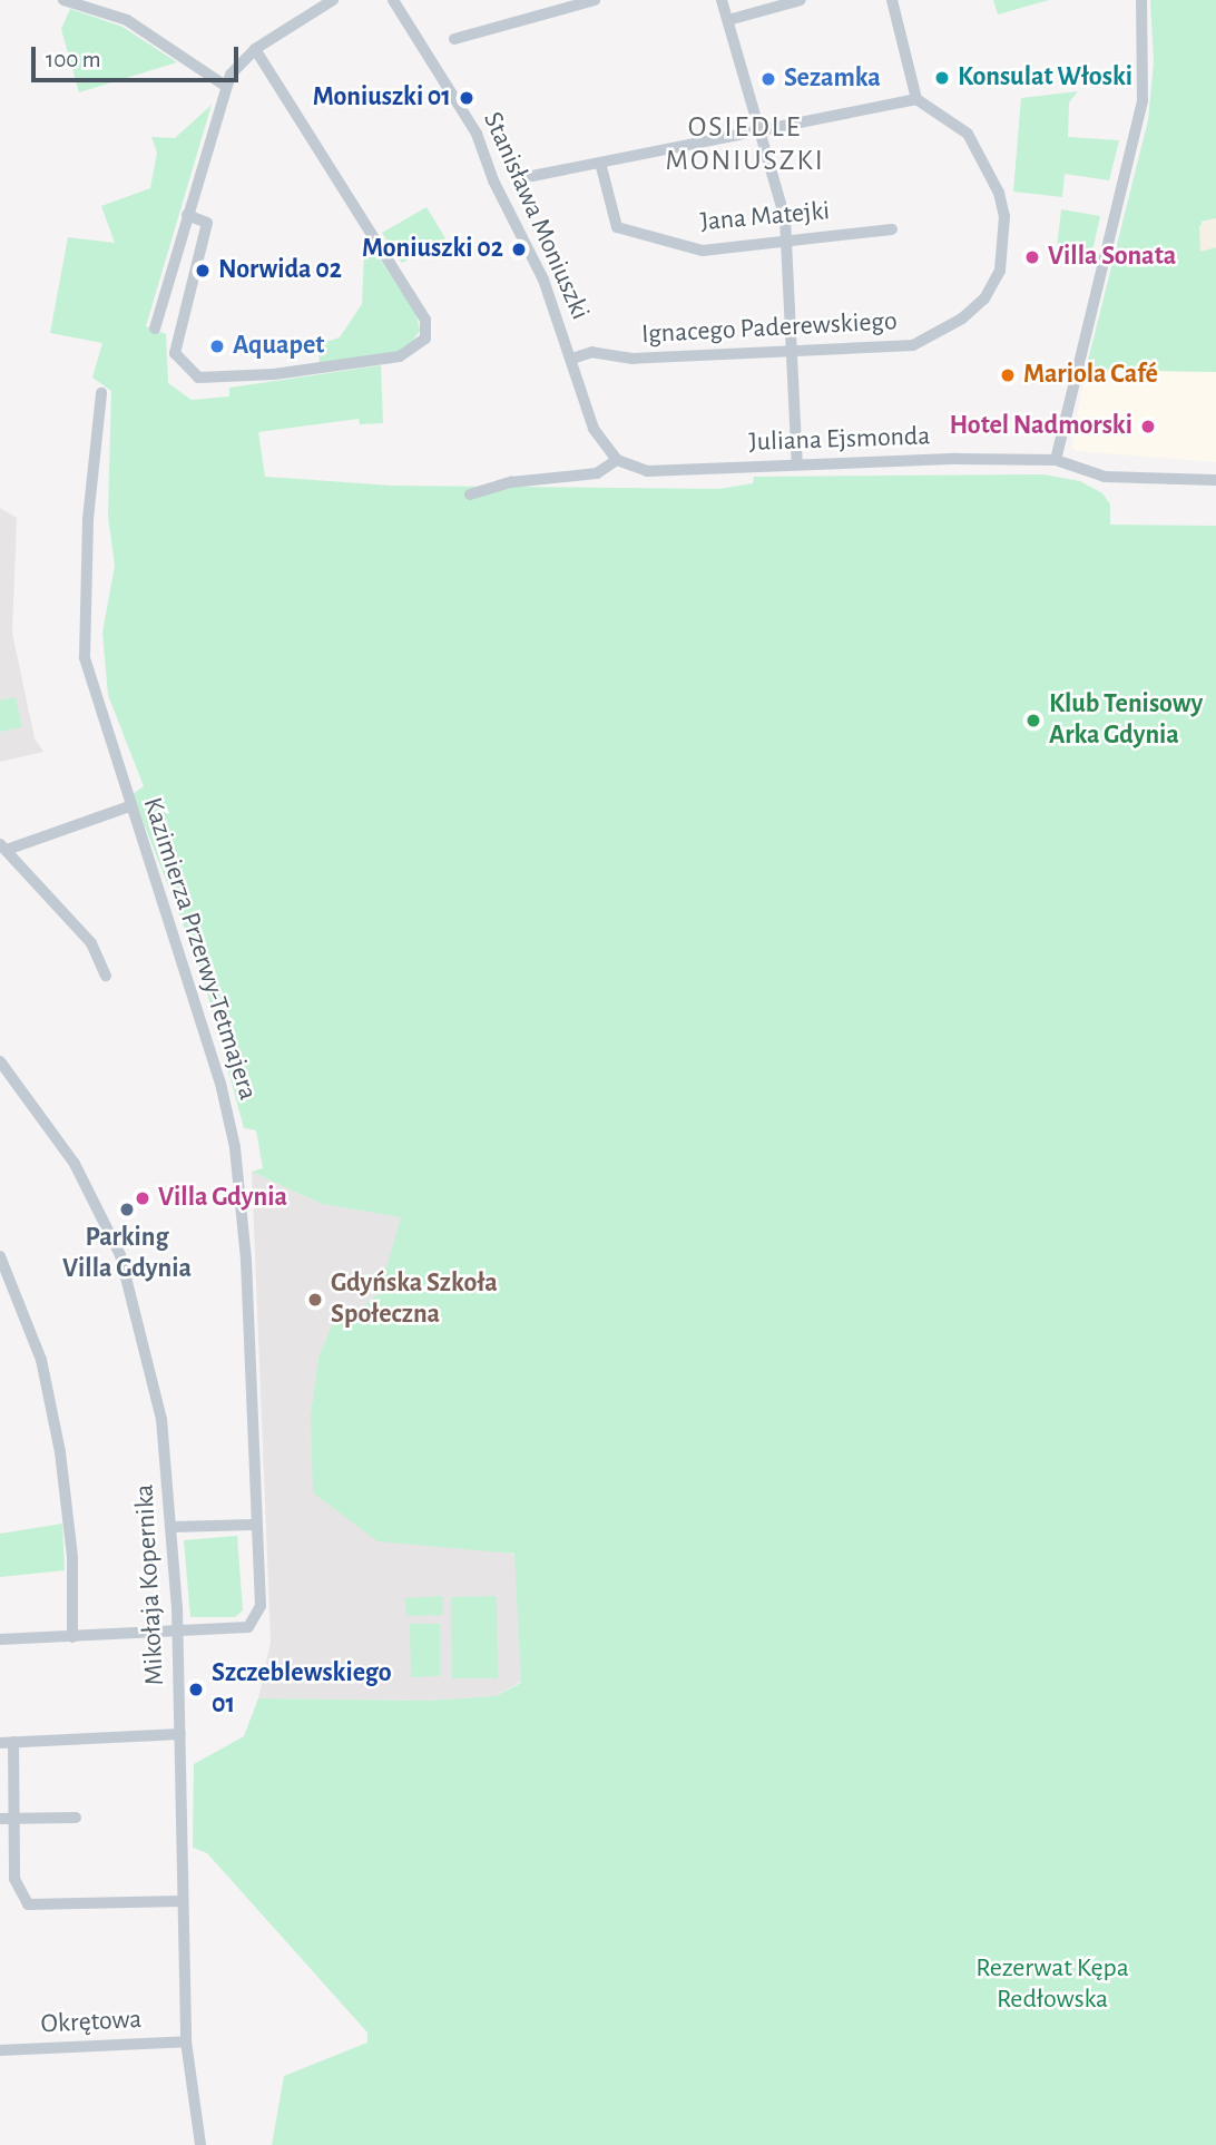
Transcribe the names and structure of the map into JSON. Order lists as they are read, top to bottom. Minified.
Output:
{"streets":{"street":["Stanisława Moniuszki","Jana Matejki","Ignacego Paderewskiego","Juliana Ejsmonda","Kazimierza Przerwy-Tetmajera","Mikołaja Kopernika","Okrętowa"]},"crossings":[["Stanisława Moniuszki","Ignacego Paderewskiego"],["Stanisława Moniuszki","Juliana Ejsmonda"],["Kazimierza Przerwy-Tetmajera","Mikołaja Kopernika"],["Mikołaja Kopernika","Okrętowa"]],"districts":["OSIEDLE MONIUSZKI"],"parks":["Rezerwat Kępa Redłowska"],"places":["Konsulat Włoski","Sezamka","Moniuszki 01","Moniuszki 02","Villa Sonata","Norwida 02","Aquapet","Mariola Café","Hotel Nadmorski","Klub Tenisowy Arka Gdynia","Villa Gdynia","Parking Villa Gdynia","Gdyńska Szkoła Społeczna","Szczeblewskiego 01"],"scale_bar":"100 m"}
